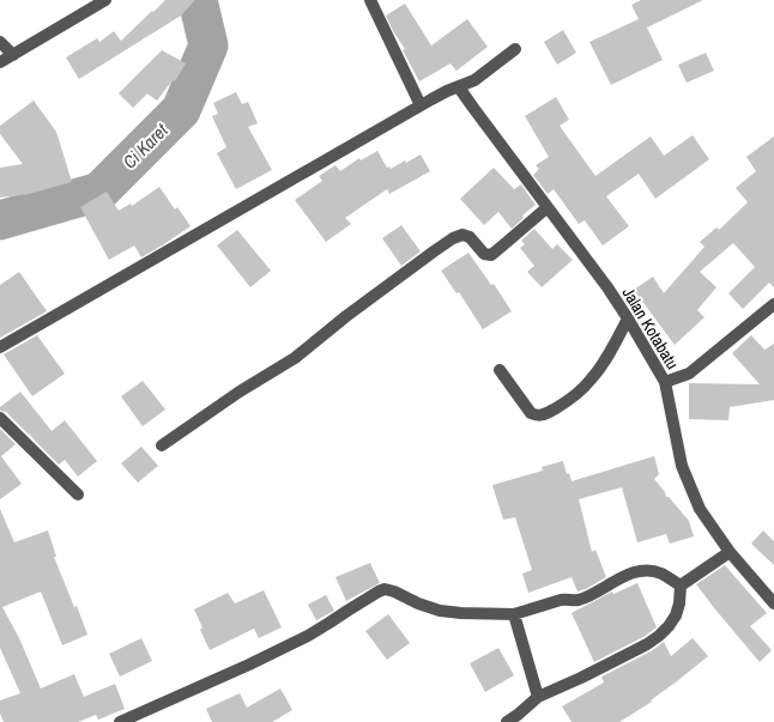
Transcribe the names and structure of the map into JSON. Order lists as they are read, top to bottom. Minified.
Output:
{"streets":{"street":["Jalan Kotabatu"]},"water":["Ci Karet"]}
